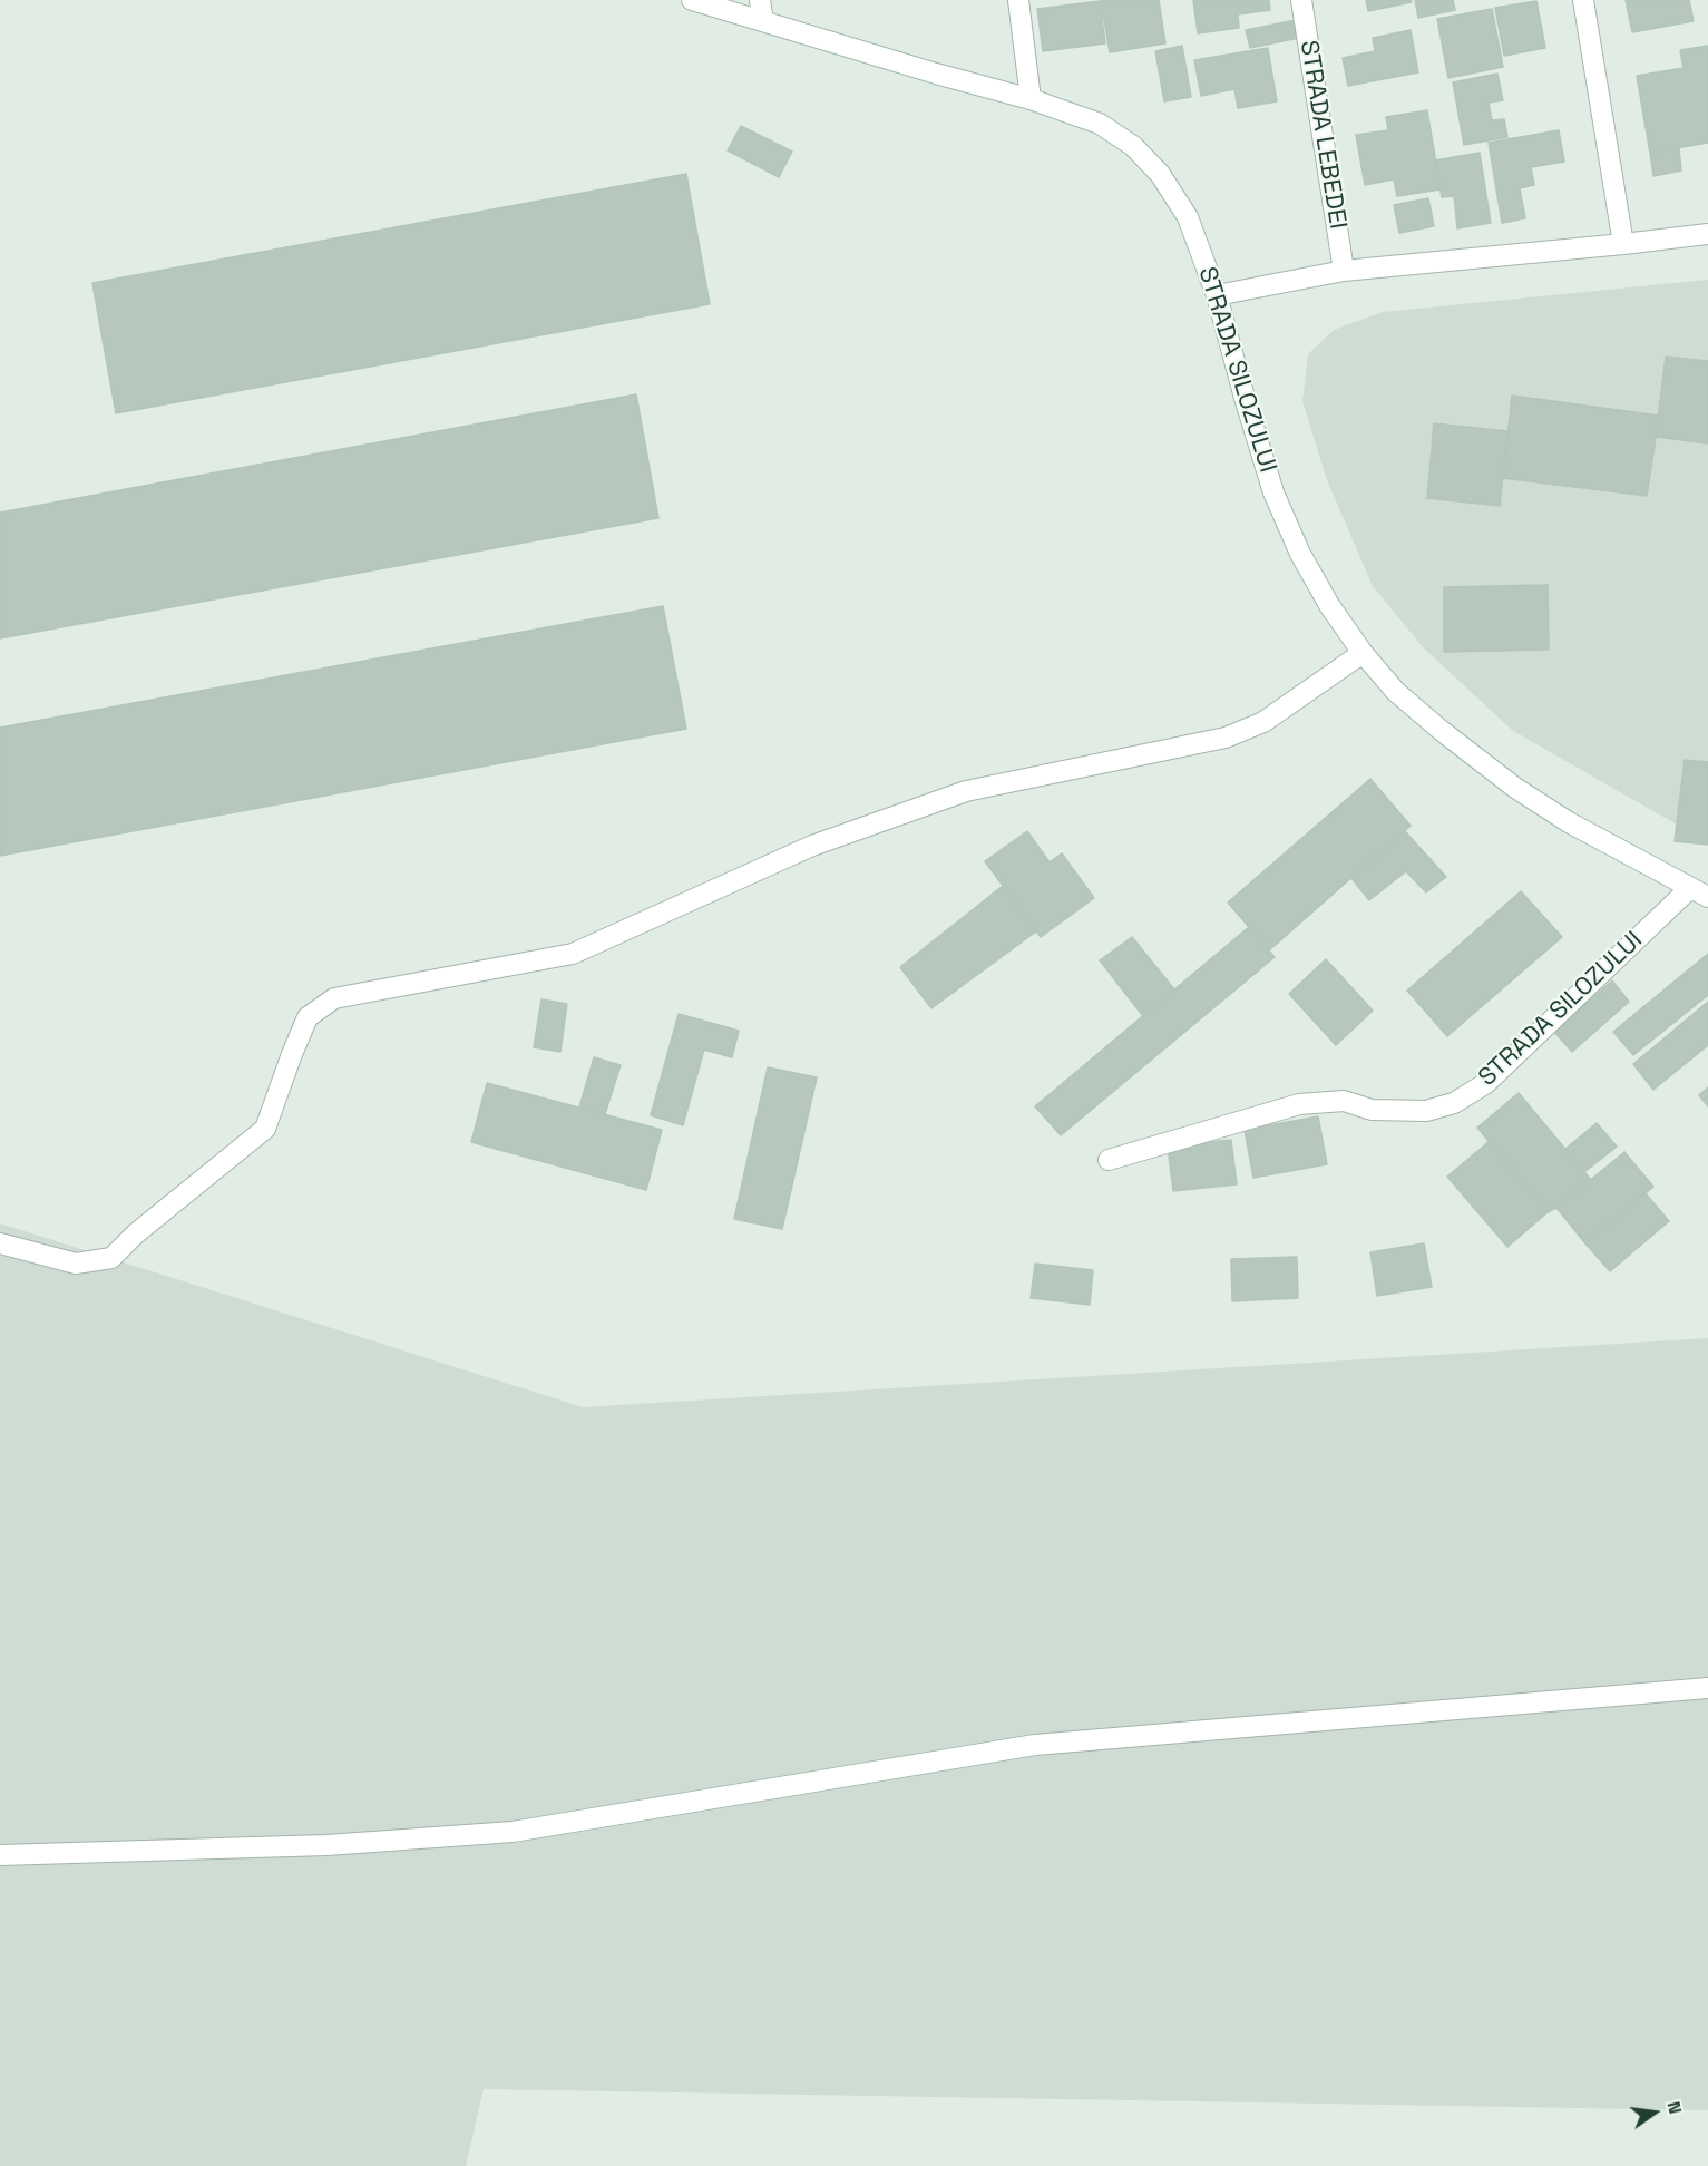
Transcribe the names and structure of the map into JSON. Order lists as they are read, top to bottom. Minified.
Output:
{"streets":{"street":["STRADA LEBEDEI","STRADA SILOZULUI"]},"north":"right"}
